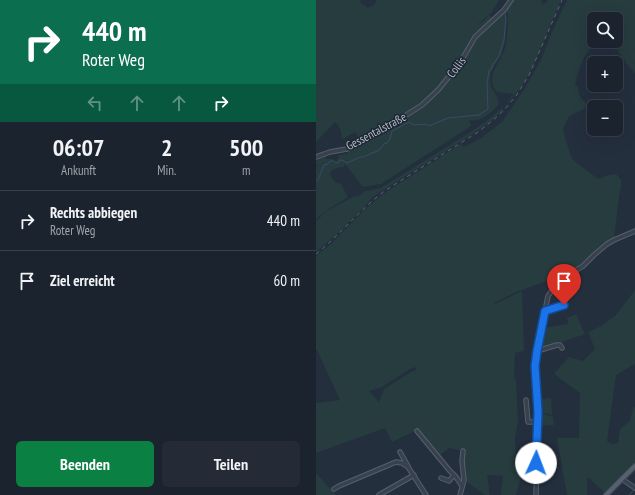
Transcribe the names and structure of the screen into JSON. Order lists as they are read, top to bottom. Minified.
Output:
{"streets":{"street":["Collis","Gessentalstraße"]},"crossings":[["Collis","Gessentalstraße"]],"page":{"turn":["440 m","Roter Weg"],"map_buttons":["+","−"],"eta":["06:07","Ankunft","2","Min.","500","m"],"list":[{"name":"Rechts abbiegen","note":"Roter Weg","value":"440 m"},{"name":"Ziel erreicht","value":"60 m"}],"buttons":["Beenden","Teilen"]}}
